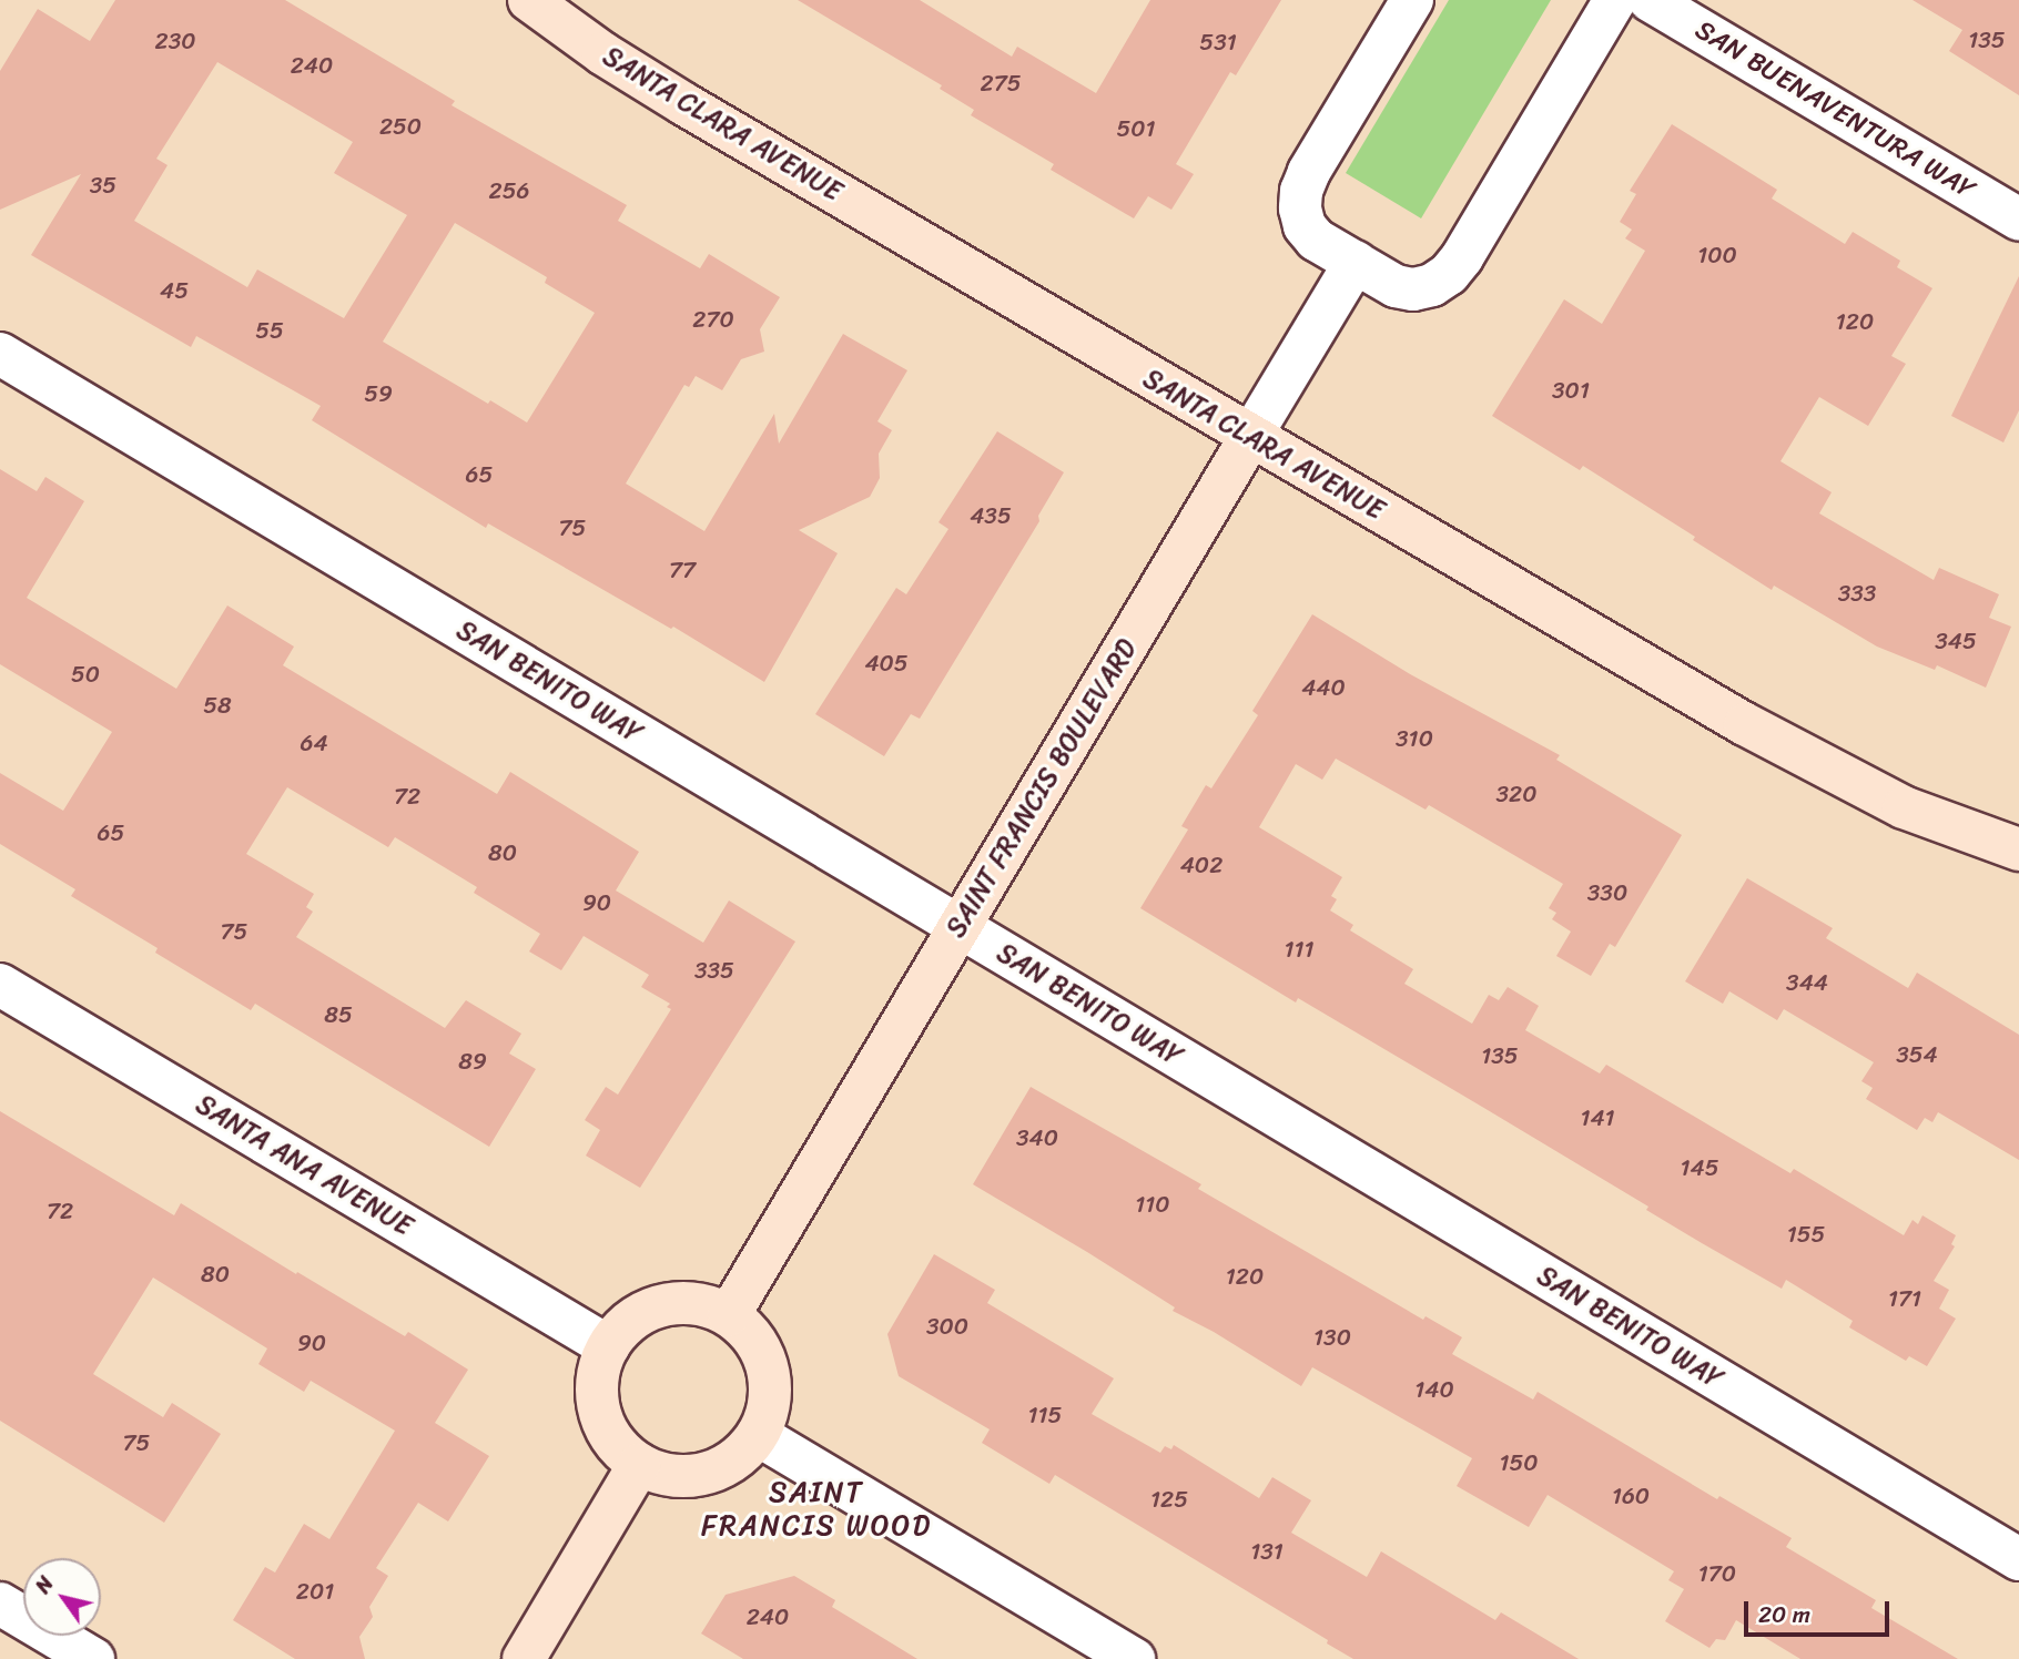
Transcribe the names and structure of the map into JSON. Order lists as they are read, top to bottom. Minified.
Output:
{"streets":{"main road":["SANTA CLARA AVENUE","SAINT FRANCIS BOULEVARD"],"street":["SAN BUENAVENTURA WAY","SAN BENITO WAY","SANTA ANA AVENUE"]},"crossings":[["SANTA CLARA AVENUE","SAINT FRANCIS BOULEVARD"],["SAN BENITO WAY","SAINT FRANCIS BOULEVARD"],["SAINT FRANCIS BOULEVARD","SANTA ANA AVENUE"]],"districts":["SAINT FRANCIS WOOD"],"house_numbers":["135","230","531","240","275","250","501","35","256","100","45","270","120","55","301","59","65","435","75","77","333","345","405","50","440","58","310","64","320","72","65","80","402","330","90","75","111","335","344","85","354","135","89","141","340","145","110","72","155","80","120","171","300","130","90","140","115","75","150","160","125","131","170","201","240"],"scale_bar":"20 m","north":"top left"}
